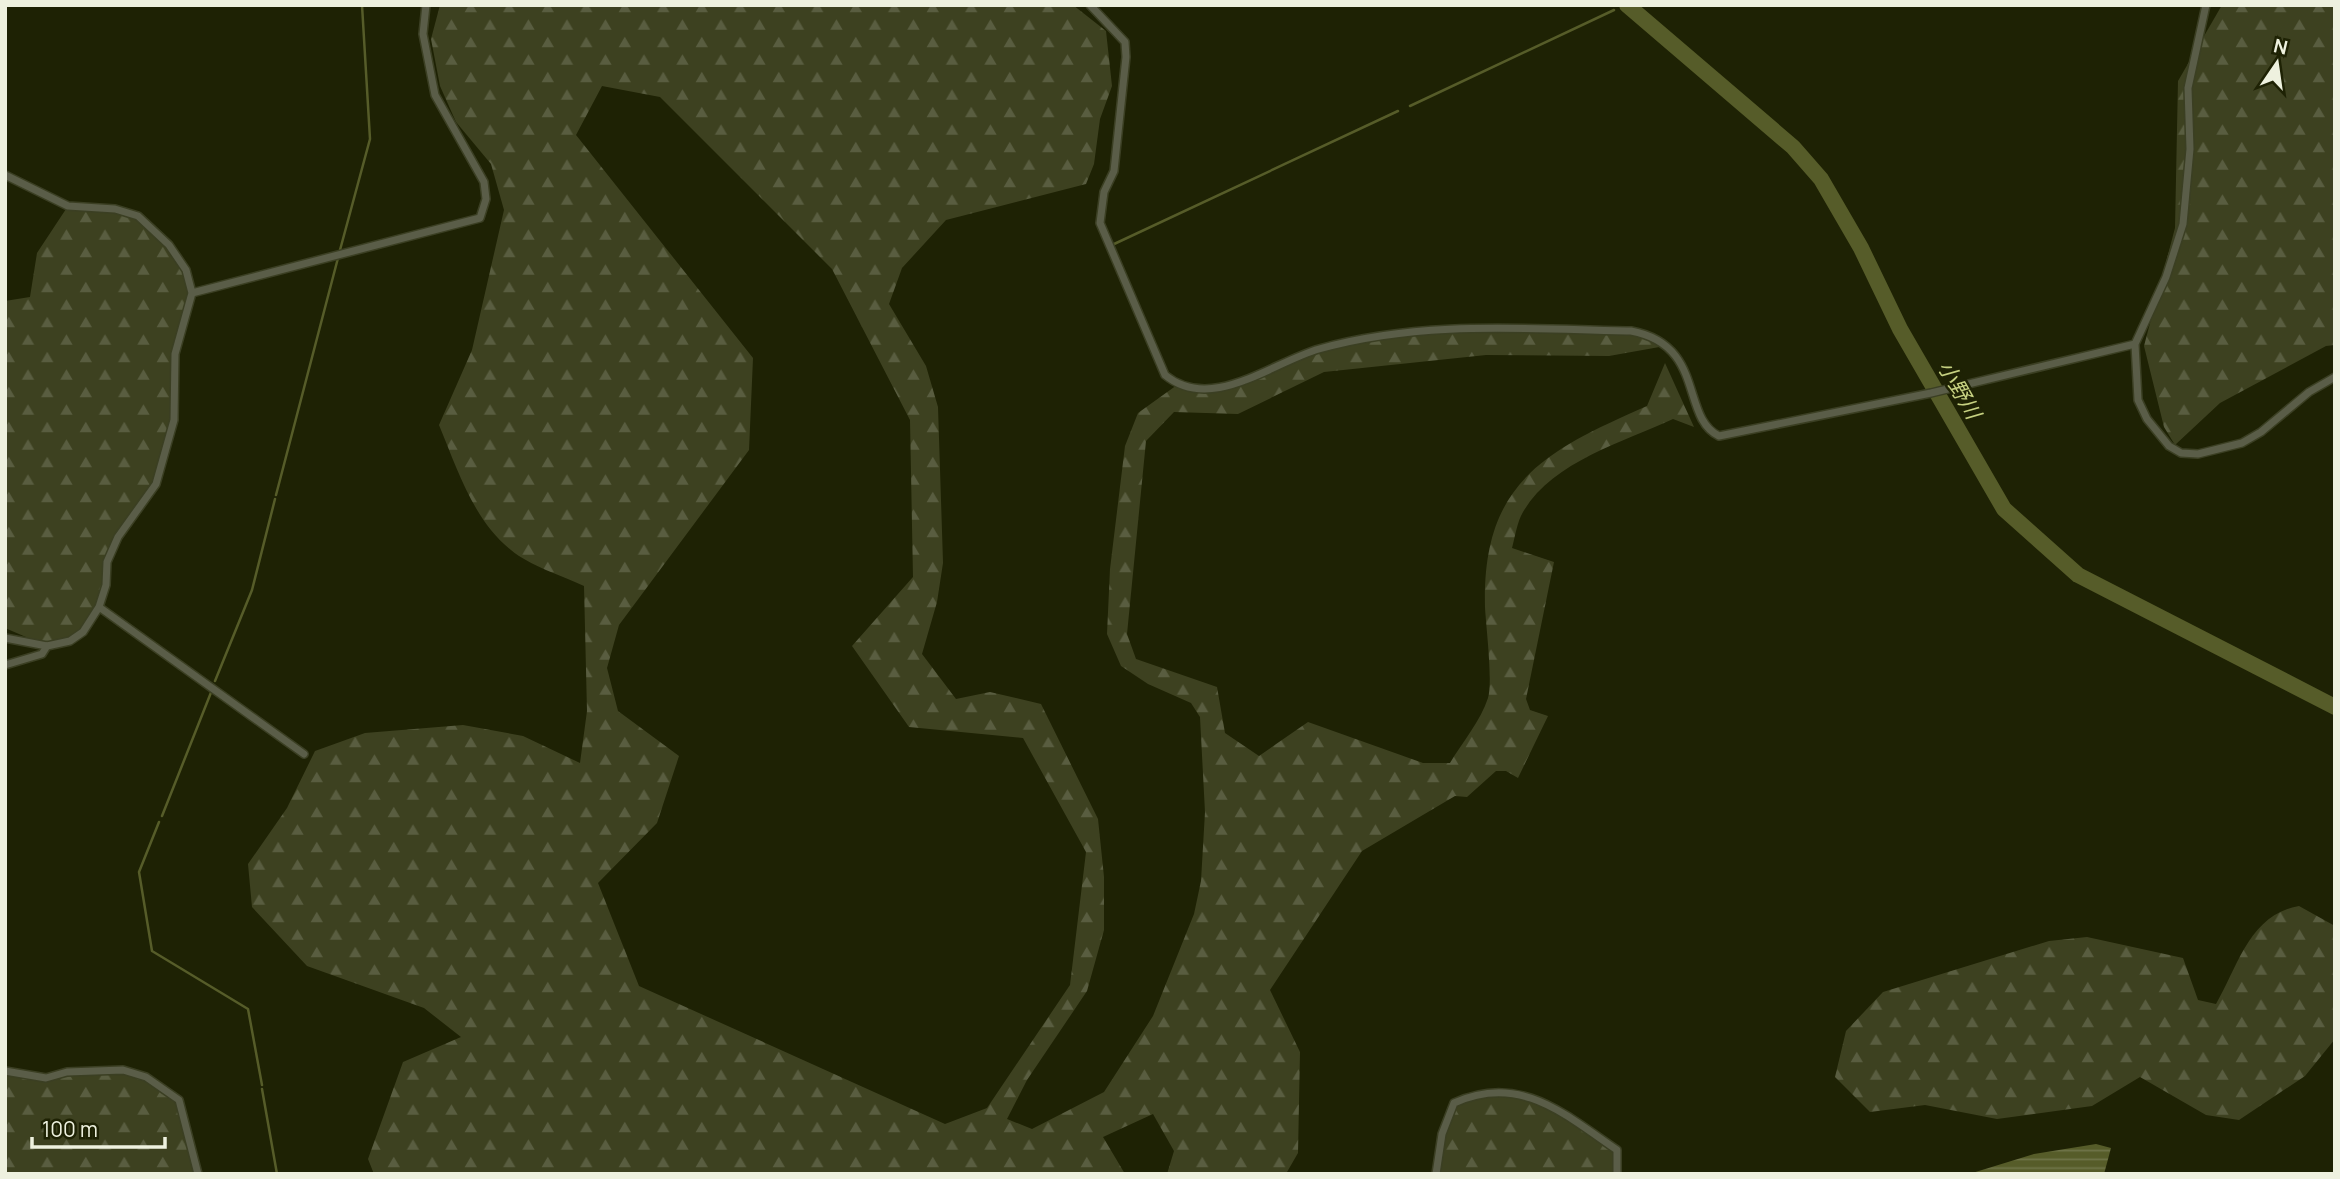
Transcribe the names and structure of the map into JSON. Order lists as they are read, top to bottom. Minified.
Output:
{"water":["小野川"],"scale_bar":"100 m","north":"top"}
